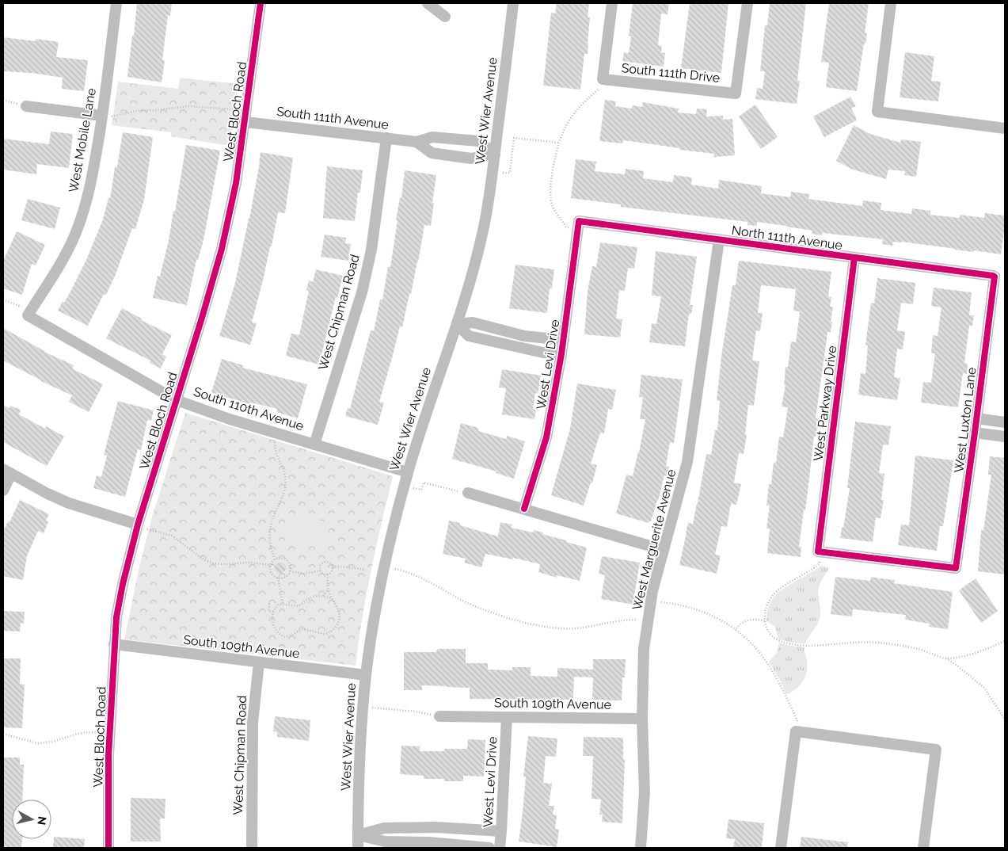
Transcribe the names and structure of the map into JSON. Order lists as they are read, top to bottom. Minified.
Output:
{"streets":{"street":["South 111th Drive","West Wier Avenue","West Bloch Road","South 111th Avenue","West Mobile Lane","North 111th Avenue","West Chipman Road","West Levi Drive","West Parkway Drive","South 110th Avenue","West Luxton Lane","West Marguerite Avenue","South 109th Avenue"]},"crossings":[["West Wier Avenue","South 111th Avenue"],["West Wier Avenue","South 110th Avenue"],["West Wier Avenue","South 109th Avenue"],["West Bloch Road","South 111th Avenue"],["West Bloch Road","South 110th Avenue"],["West Bloch Road","South 109th Avenue"],["South 111th Avenue","West Chipman Road"],["West Mobile Lane","South 110th Avenue"],["North 111th Avenue","West Levi Drive"],["North 111th Avenue","West Parkway Drive"],["North 111th Avenue","West Luxton Lane"],["North 111th Avenue","West Marguerite Avenue"],["West Chipman Road","South 110th Avenue"],["West Chipman Road","South 109th Avenue"],["West Levi Drive","South 109th Avenue"],["West Parkway Drive","West Luxton Lane"],["West Marguerite Avenue","South 109th Avenue"]],"north":"right"}
